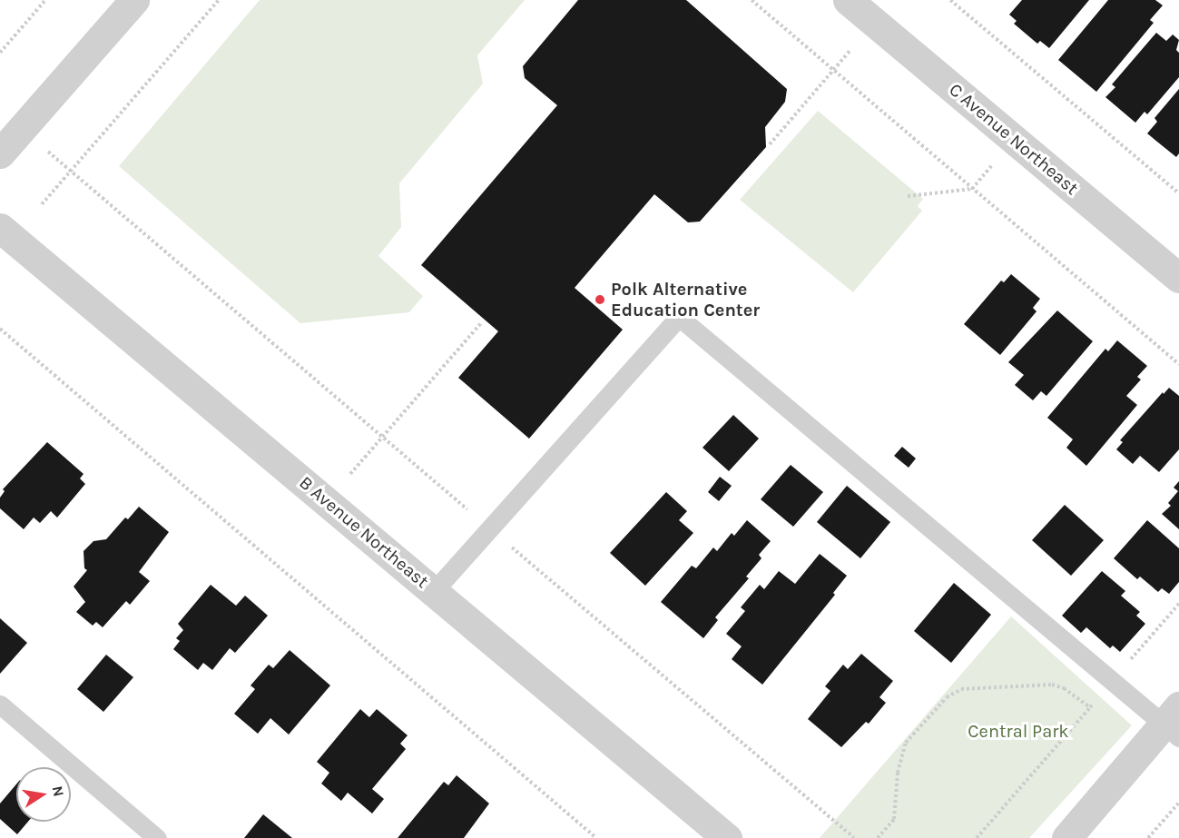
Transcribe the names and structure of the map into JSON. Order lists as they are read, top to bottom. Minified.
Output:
{"streets":{"street":["C Avenue Northeast","B Avenue Northeast"]},"parks":["Central Park"],"places":["Polk Alternative Education Center"],"north":"right"}
